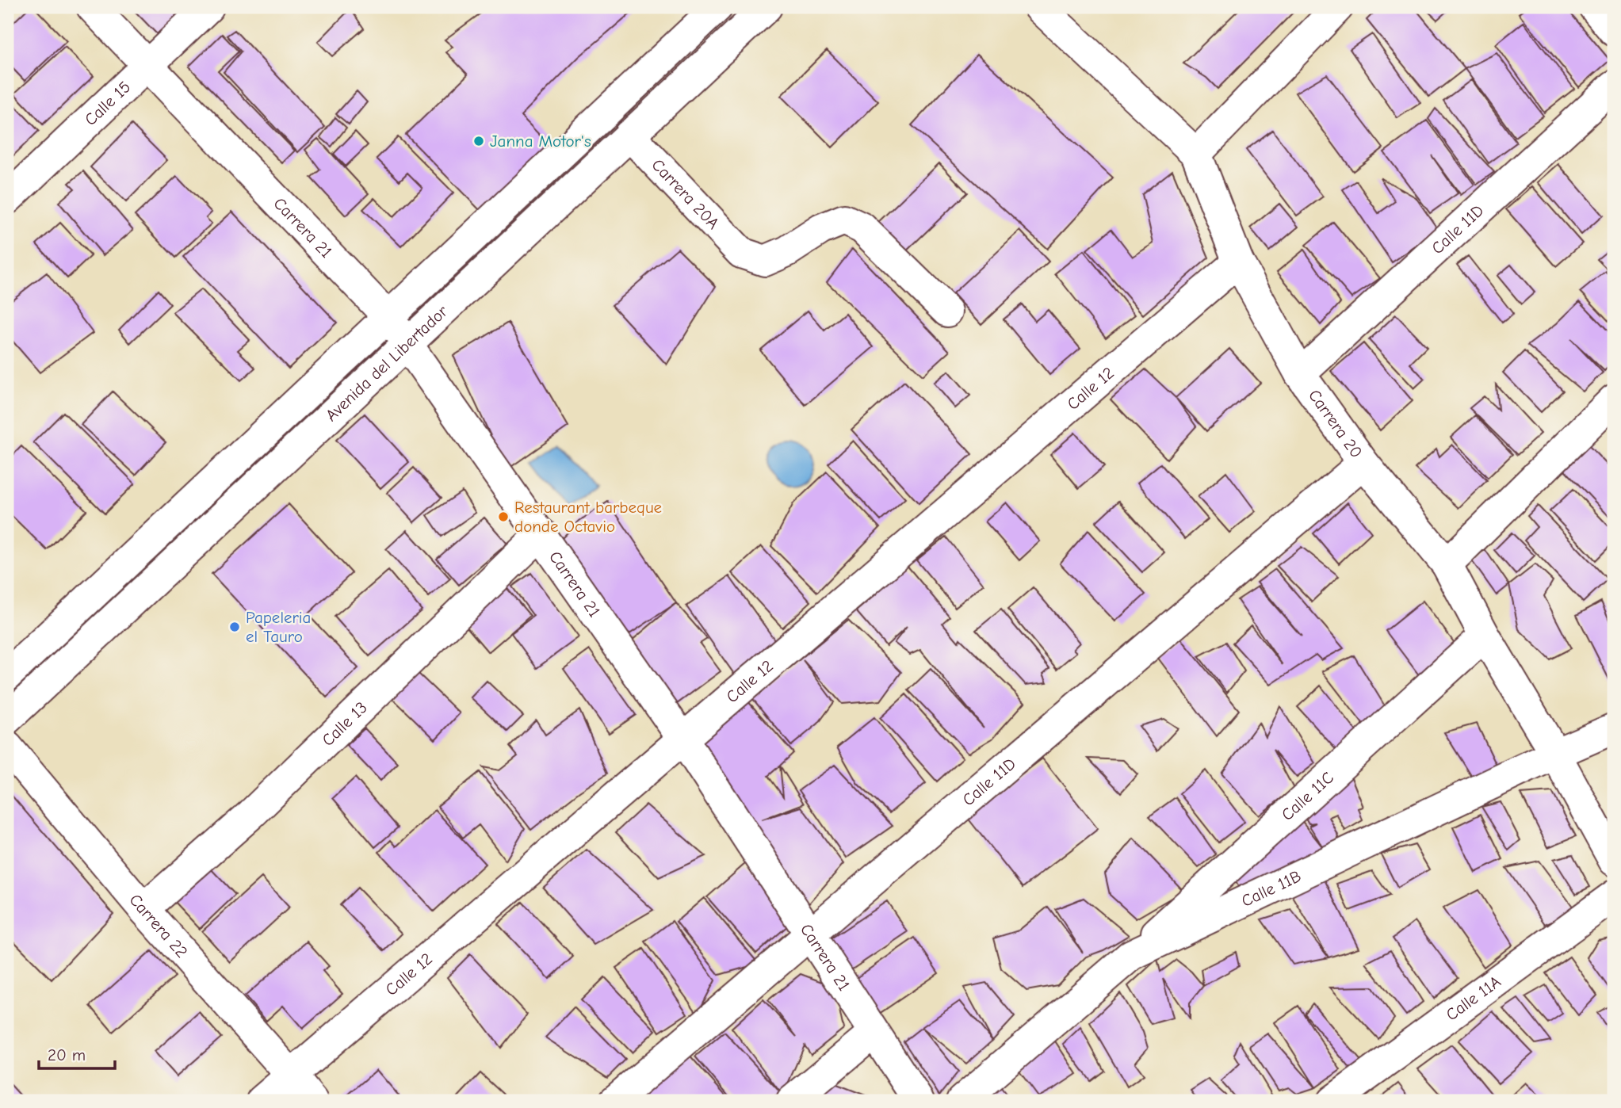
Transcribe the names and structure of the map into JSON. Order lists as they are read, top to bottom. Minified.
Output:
{"streets":{"street":["Calle 15","Carrera 20A","Carrera 21","Calle 11D","Avenida del Libertador","Calle 12","Carrera 20","Calle 13","Calle 11C","Calle 11B","Carrera 22","Calle 11A"]},"crossings":[["Calle 15","Carrera 21"],["Carrera 20A","Avenida del Libertador"],["Carrera 21","Calle 11D"],["Carrera 21","Avenida del Libertador"],["Carrera 21","Calle 12"],["Carrera 21","Calle 13"],["Calle 11D","Carrera 20"],["Calle 12","Carrera 20"],["Calle 12","Carrera 22"],["Carrera 20","Calle 11C"],["Carrera 20","Calle 11B"],["Calle 13","Carrera 22"],["Calle 11C","Calle 11B"]],"places":["Janna Motor's","Restaurant barbeque donde Octavio","Papeleria el Tauro"],"scale_bar":"20 m"}
